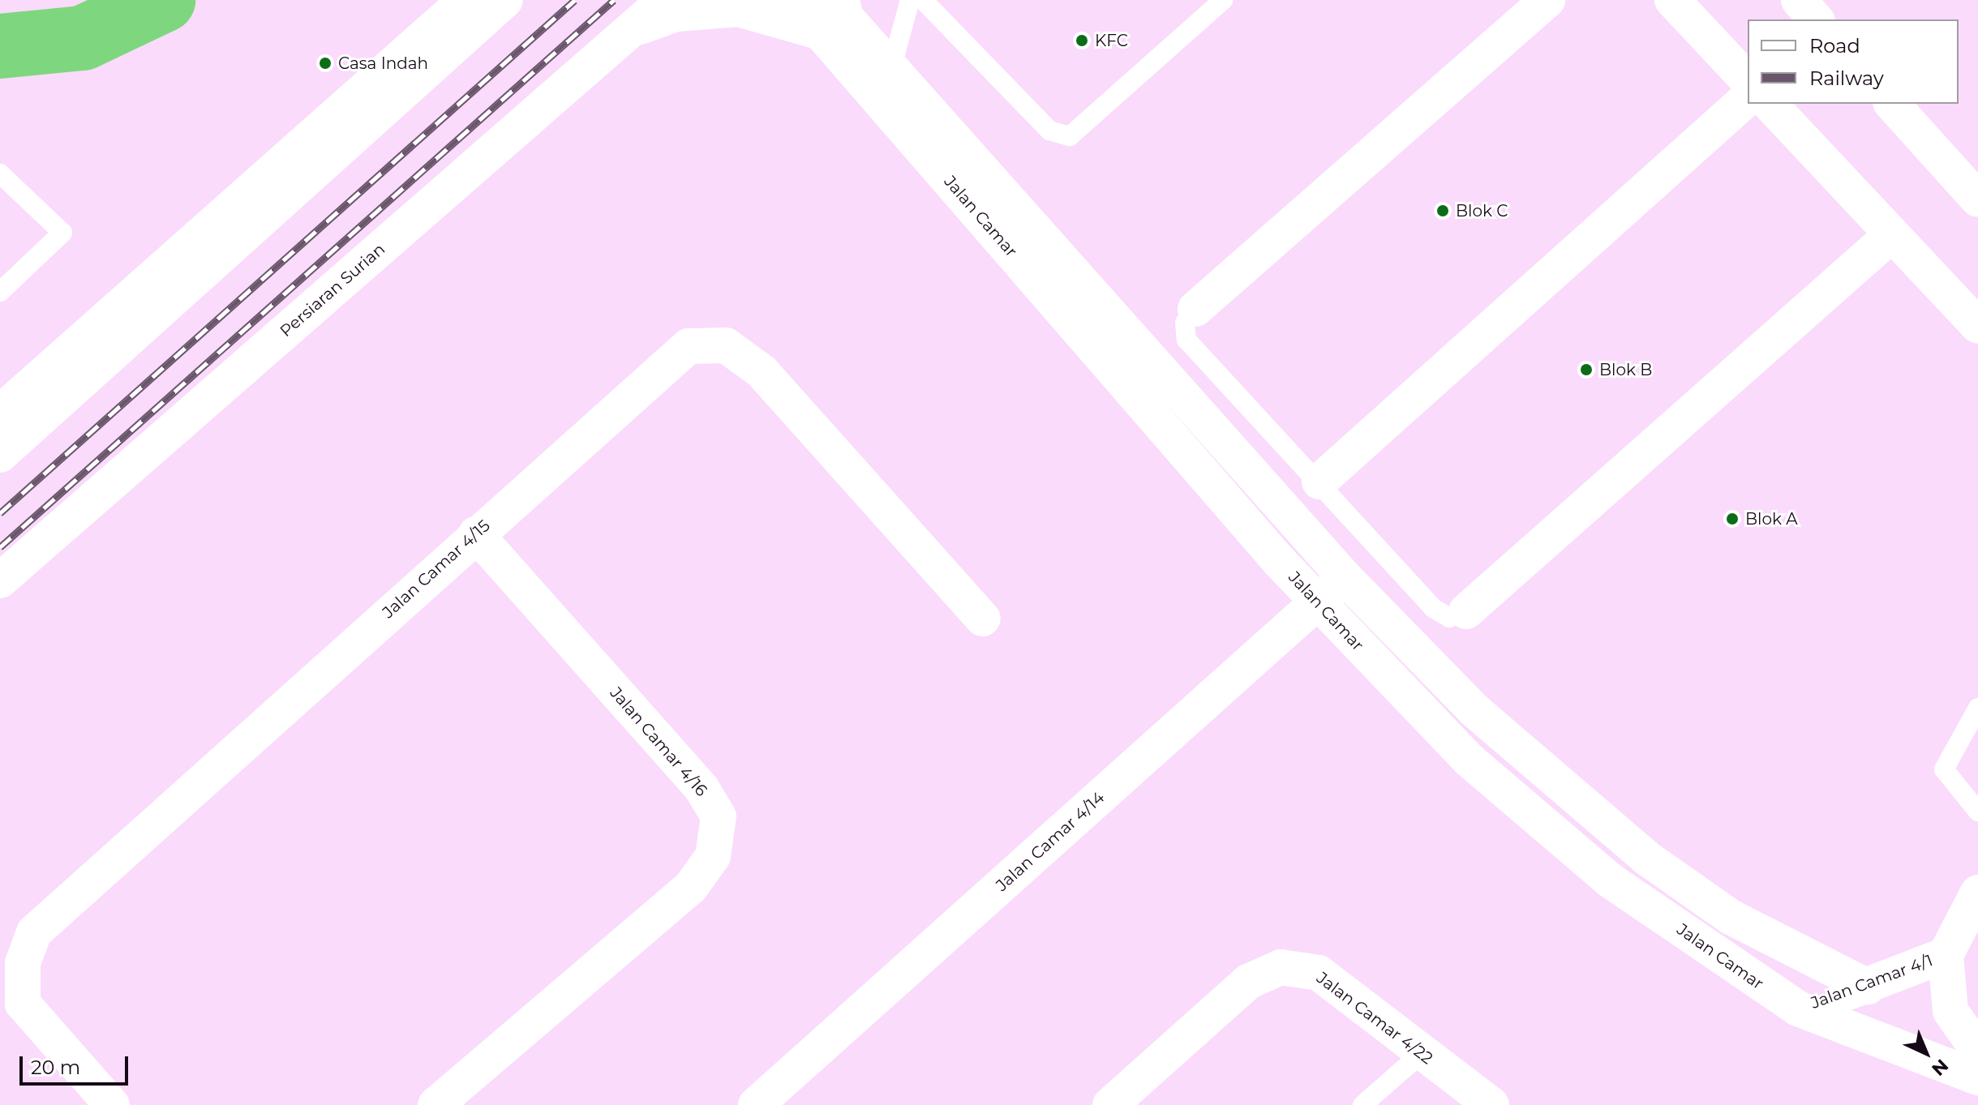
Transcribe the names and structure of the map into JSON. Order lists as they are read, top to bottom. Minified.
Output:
{"streets":{"street":["Jalan Camar","Persiaran Surian","Jalan Camar 4/15","Jalan Camar 4/16","Jalan Camar 4/14","Jalan Camar 4/1","Jalan Camar 4/22"]},"crossings":[["Jalan Camar","Jalan Camar 4/14"],["Jalan Camar","Jalan Camar 4/1"],["Jalan Camar 4/15","Jalan Camar 4/16"]],"places":["KFC","Casa Indah","Blok C","Blok B","Blok A"],"legend":["Road","Railway"],"scale_bar":"20 m","north":"bottom right"}
